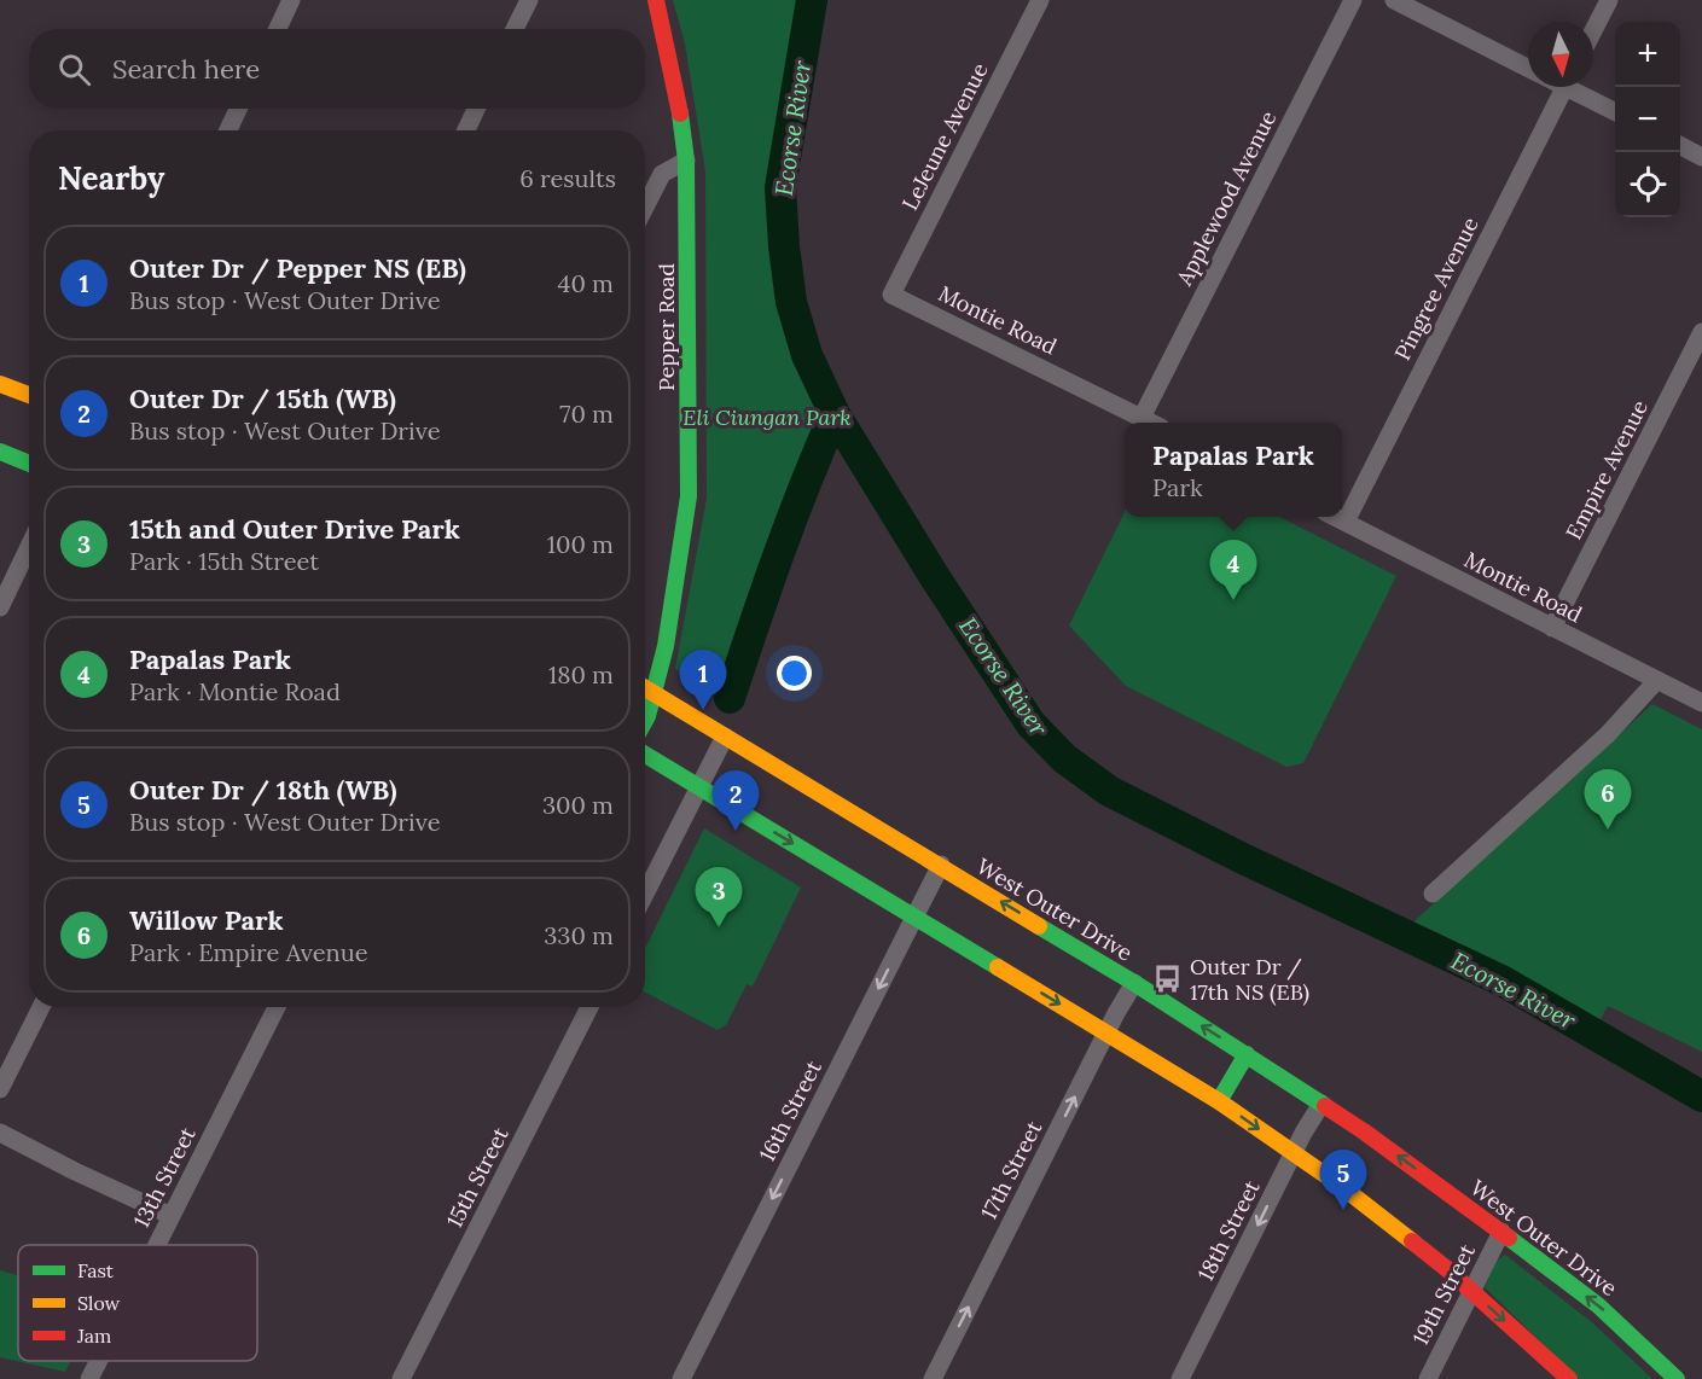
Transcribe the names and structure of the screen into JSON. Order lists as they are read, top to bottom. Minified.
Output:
{"streets":{"main road":["Pepper Road","West Outer Drive"],"street":["LeJeune Avenue","Applewood Avenue","Pingree Avenue","Montie Road","Empire Avenue","16th Street","17th Street","13th Street","15th Street","18th Street","19th Street"]},"crossings":[["LeJeune Avenue","Montie Road"],["Applewood Avenue","Montie Road"],["Pingree Avenue","Montie Road"],["Montie Road","Empire Avenue"],["Pepper Road","West Outer Drive"],["West Outer Drive","16th Street"],["West Outer Drive","17th Street"],["West Outer Drive","18th Street"],["West Outer Drive","19th Street"]],"one_way":["16th Street","17th Street","18th Street"],"water":["Ecorse River"],"parks":["Eli Ciungan Park"],"places":{"bus stop":["Outer Dr / 17th NS (EB)"]},"legend":["Fast","Slow","Jam"],"north":"bottom","page":{"map_buttons":["+","−"],"search":"Search here","heading":["Nearby","6 results"],"list":[{"mark":"1","name":"Outer Dr / Pepper NS (EB)","note":"Bus stop · West Outer Drive","value":"40 m"},{"mark":"2","name":"Outer Dr / 15th (WB)","note":"Bus stop · West Outer Drive","value":"70 m"},{"mark":"3","name":"15th and Outer Drive Park","note":"Park · 15th Street","value":"100 m"},{"mark":"4","name":"Papalas Park","note":"Park · Montie Road","value":"180 m"},{"mark":"5","name":"Outer Dr / 18th (WB)","note":"Bus stop · West Outer Drive","value":"300 m"},{"mark":"6","name":"Willow Park","note":"Park · Empire Avenue","value":"330 m"}],"popup":["Papalas Park","Park"],"pins":["4","1","6","2","3","5"]}}
